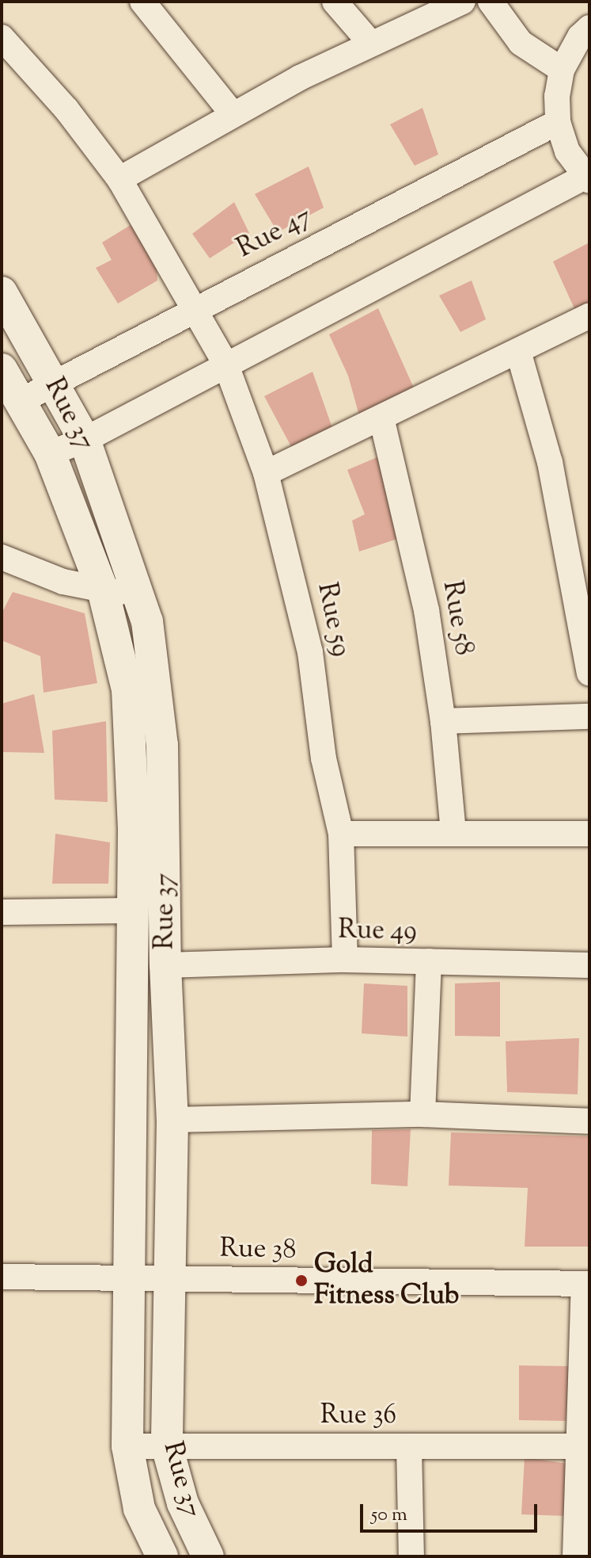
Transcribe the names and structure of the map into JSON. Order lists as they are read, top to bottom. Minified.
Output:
{"streets":{"street":["Rue 47","Rue 37","Rue 58","Rue 59","Rue 49","Rue 38","Rue 36"]},"crossings":[["Rue 47","Rue 37"],["Rue 47","Rue 59"],["Rue 37","Rue 49"],["Rue 37","Rue 38"],["Rue 37","Rue 36"],["Rue 59","Rue 49"]],"places":["Gold Fitness Club"],"scale_bar":"50 m"}
